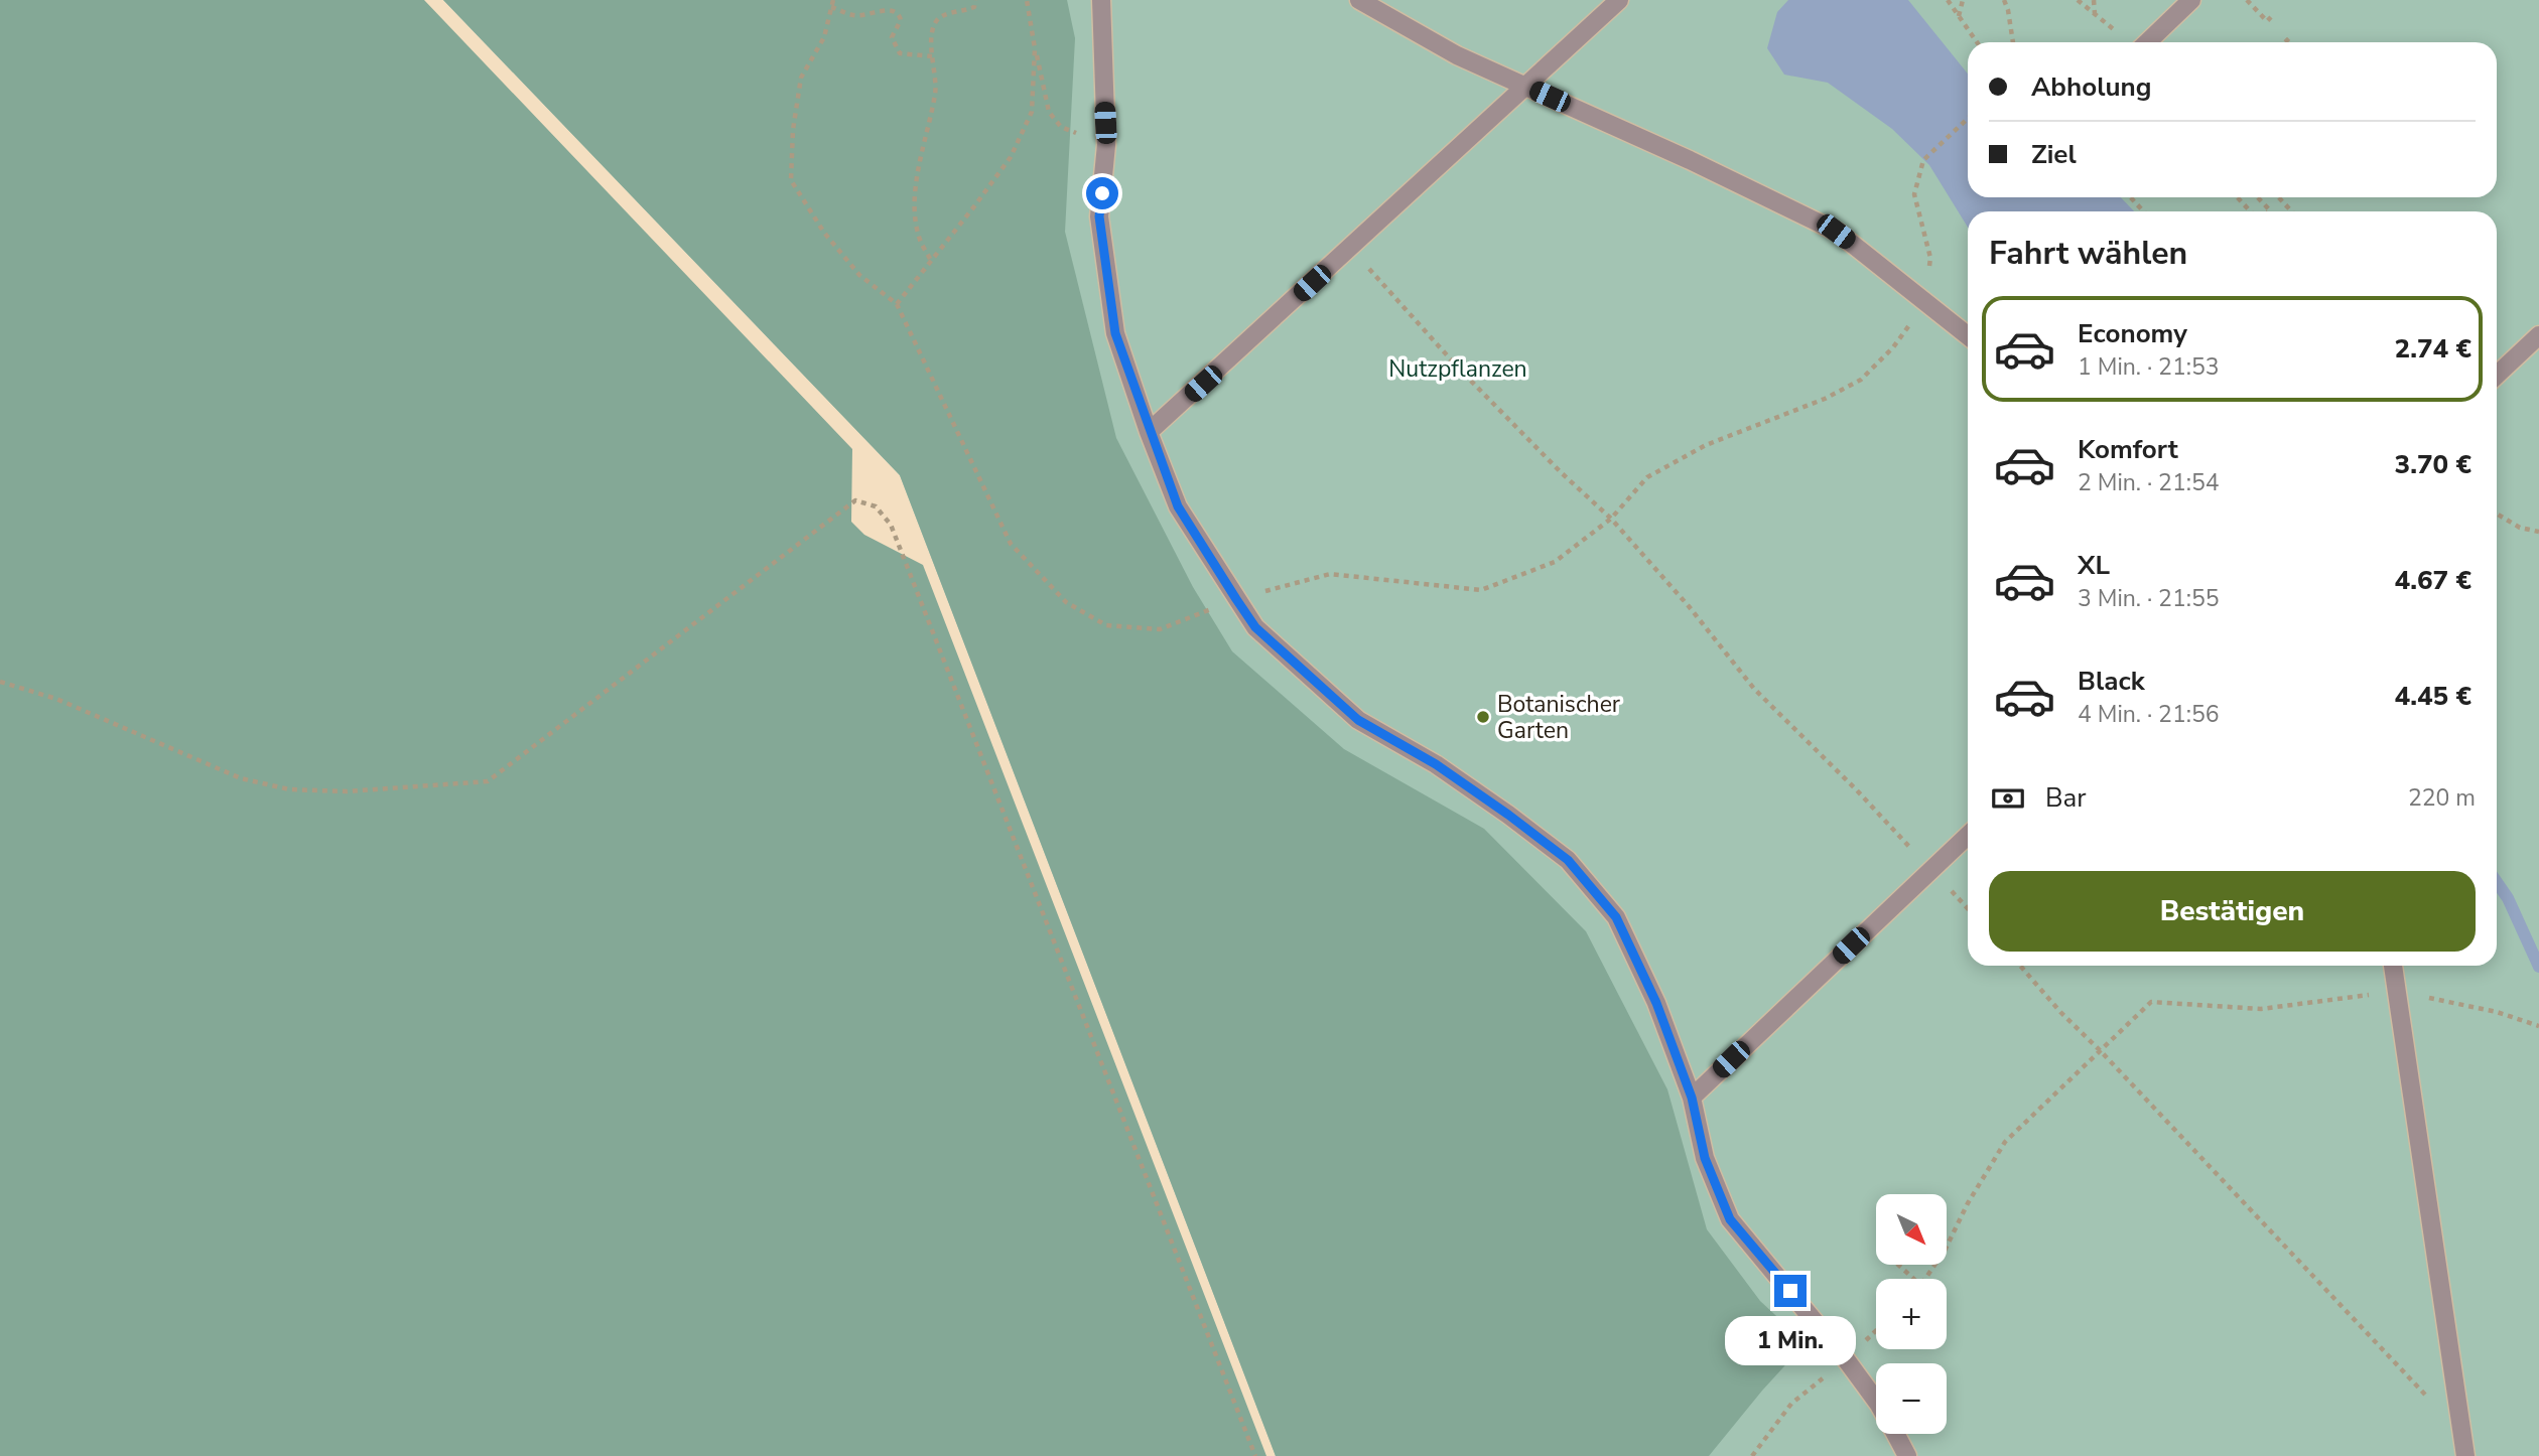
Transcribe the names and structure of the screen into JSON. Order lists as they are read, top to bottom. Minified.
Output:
{"parks":["Nutzpflanzen"],"places":["Botanischer Garten"],"north":"bottom right","page":{"banner":["Abholung","Ziel"],"heading":"Fahrt wählen","list":[{"name":"Economy","note":"1 Min. · 21:53","value":"2.74 €"},{"name":"Komfort","note":"2 Min. · 21:54","value":"3.70 €"},{"name":"XL","note":"3 Min. · 21:55","value":"4.67 €"},{"name":"Black","note":"4 Min. · 21:56","value":"4.45 €"}],"pay":["Bar","220 m"],"buttons":"Bestätigen","map_buttons":["+","−"],"bubble":"1 Min."}}
